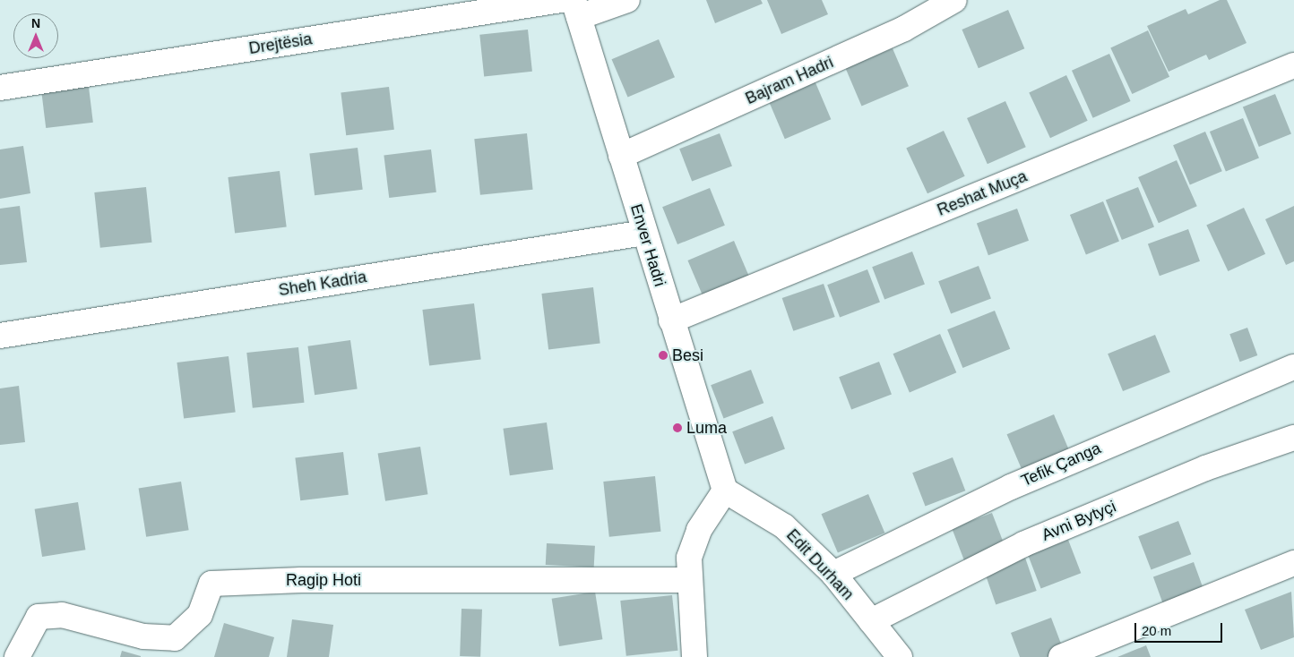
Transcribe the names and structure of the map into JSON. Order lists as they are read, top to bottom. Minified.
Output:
{"streets":{"street":["Drejtësia","Bajram Hadri","Reshat Muça","Enver Hadri","Sheh Kadria","Tefik Çanga","Avni Bytyçi","Edit Durham","Ragip Hoti"]},"crossings":[["Bajram Hadri","Enver Hadri"],["Reshat Muça","Enver Hadri"],["Enver Hadri","Sheh Kadria"],["Enver Hadri","Edit Durham"],["Tefik Çanga","Edit Durham"],["Avni Bytyçi","Edit Durham"]],"places":["Besi","Luma"],"scale_bar":"20 m","north":"top"}
